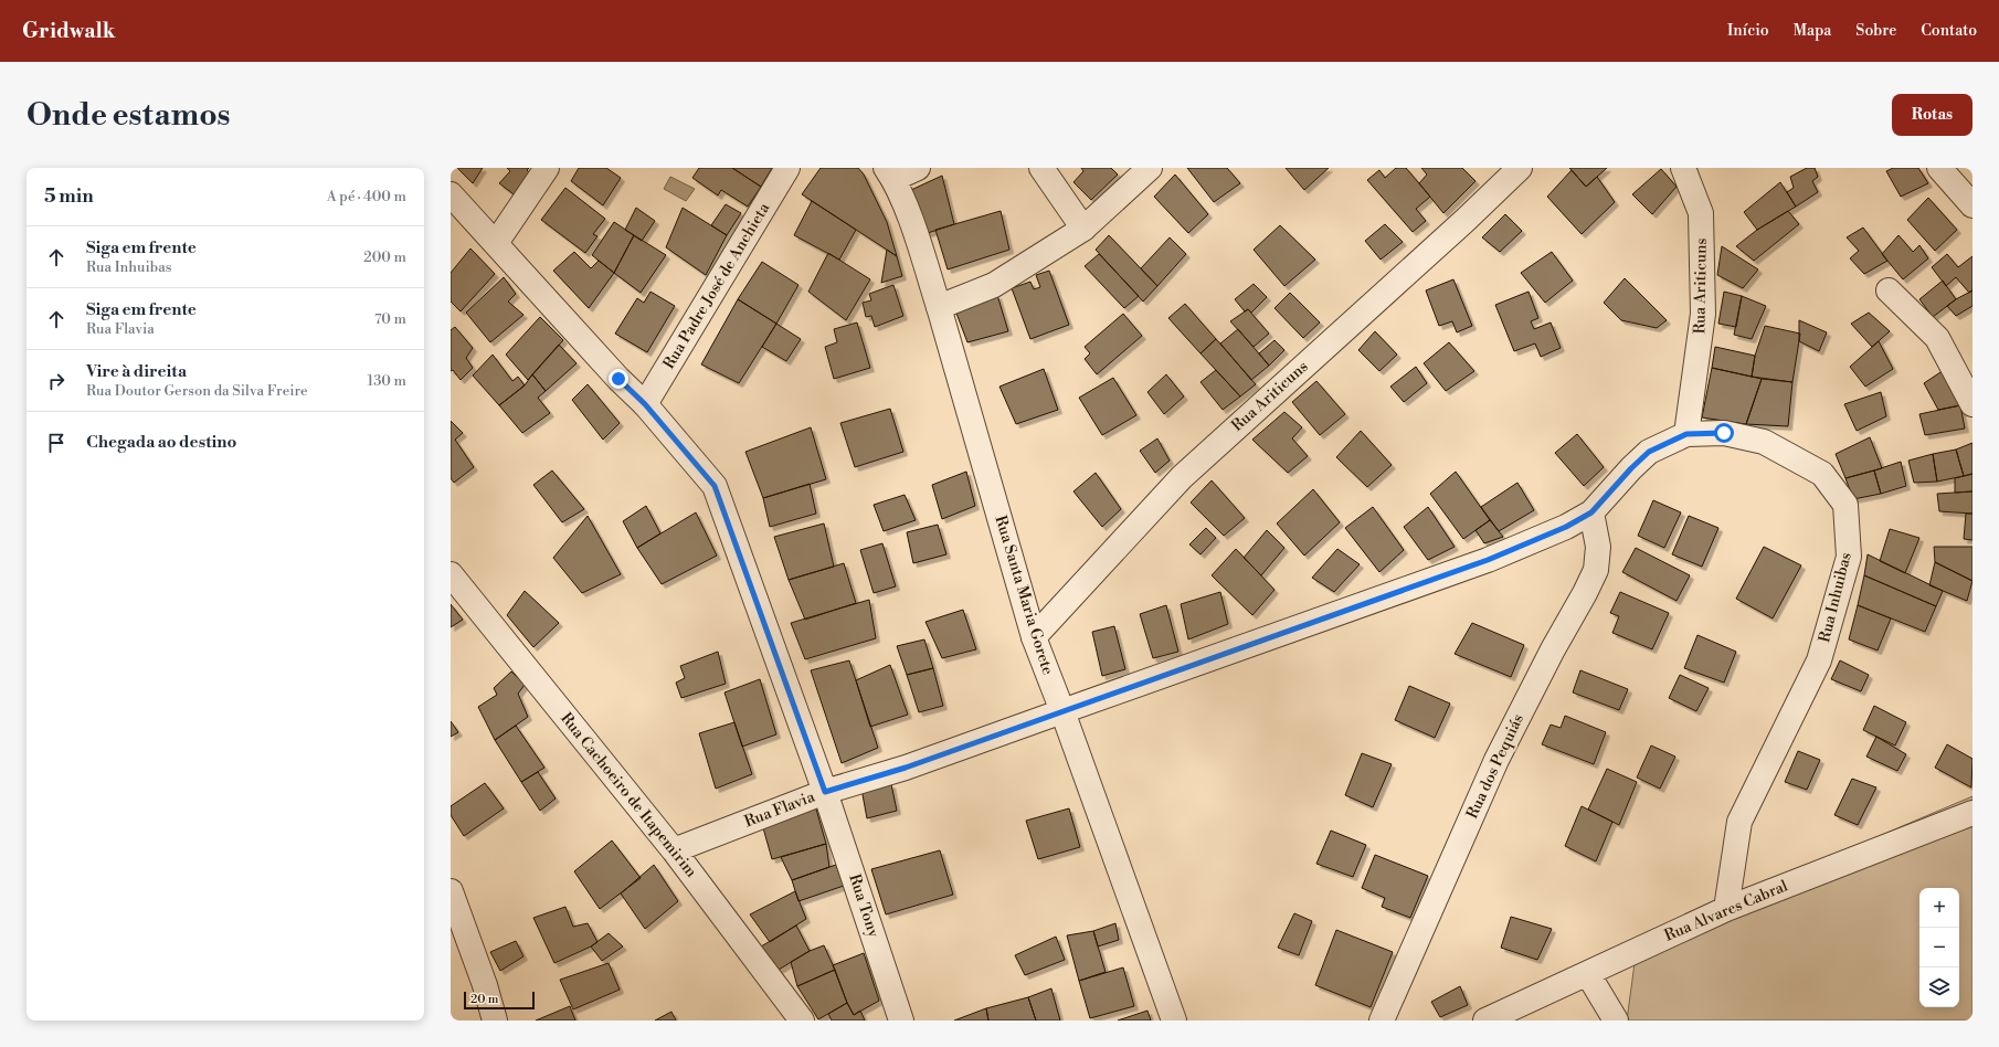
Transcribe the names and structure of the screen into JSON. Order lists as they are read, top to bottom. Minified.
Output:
{"streets":{"street":["Rua Padre José de Anchieta","Rua Ariticuns","Rua Santa Maria Gorete","Rua Inhuibas","Rua dos Pequiás","Rua Cachoeiro de Itapemirim","Rua Flavia","Rua Tony","Rua Alvares Cabral"]},"crossings":[["Rua Padre José de Anchieta","Rua Tony"],["Rua Ariticuns","Rua Santa Maria Gorete"],["Rua Ariticuns","Rua Inhuibas"],["Rua Santa Maria Gorete","Rua Inhuibas"],["Rua Santa Maria Gorete","Rua Flavia"],["Rua Inhuibas","Rua dos Pequiás"],["Rua Inhuibas","Rua Flavia"],["Rua Inhuibas","Rua Alvares Cabral"],["Rua Cachoeiro de Itapemirim","Rua Flavia"],["Rua Flavia","Rua Tony"]],"scale_bar":"20 m","page":{"header":"Gridwalk","nav":["Início","Mapa","Sobre","Contato"],"buttons":"Rotas","title":"Onde estamos","heading":["5 min","A pé · 400 m"],"list":[["Siga em frente","Rua Inhuibas","200 m"],["Siga em frente","Rua Flavia","70 m"],["Vire à direita","Rua Doutor Gerson da Silva Freire","130 m"],"Chegada ao destino"],"map_buttons":["+","−"],"scale":"20 m"}}
